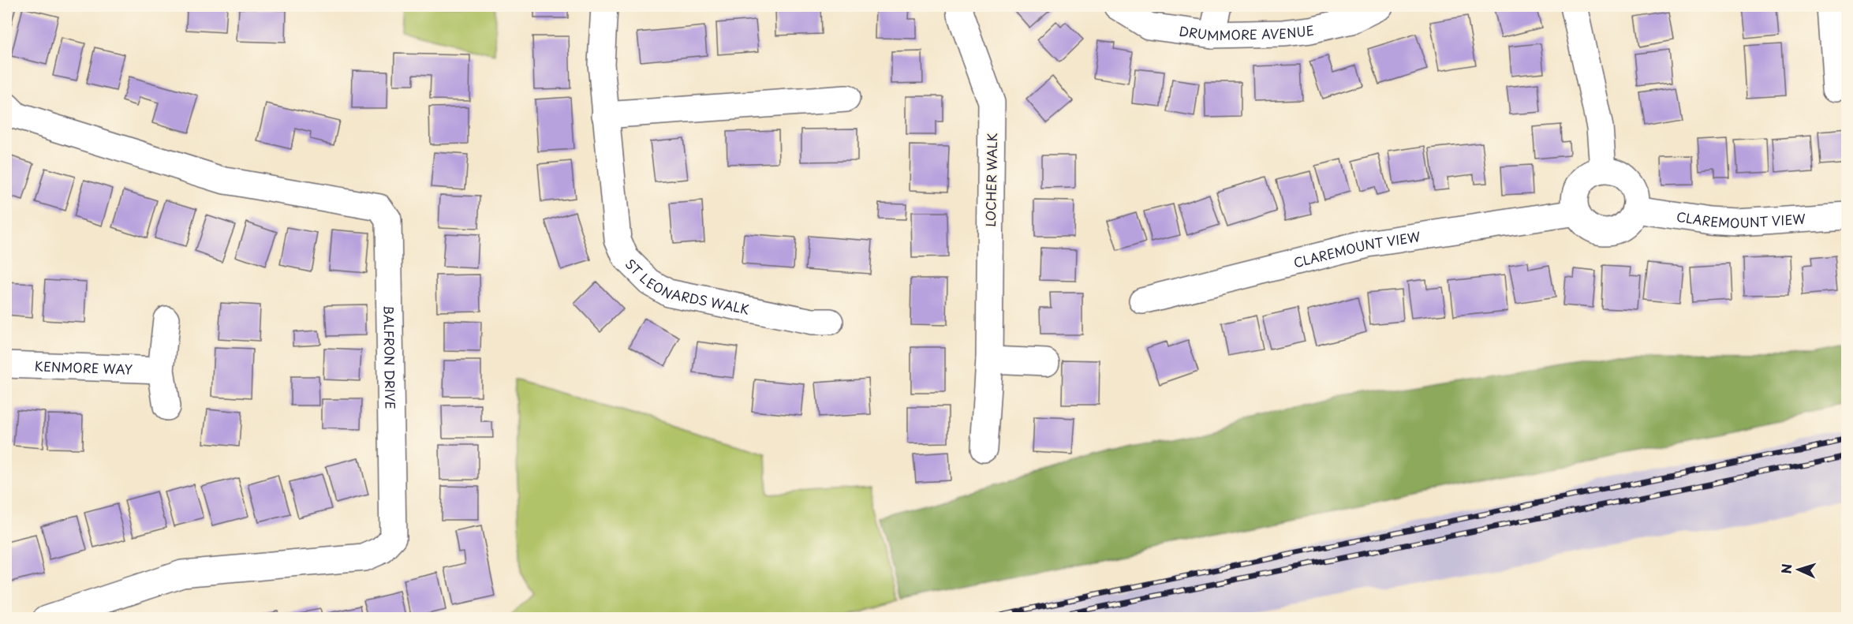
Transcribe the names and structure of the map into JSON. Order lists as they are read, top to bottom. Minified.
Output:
{"streets":{"street":["DRUMMORE AVENUE","LOCHER WALK","CLAREMOUNT VIEW","ST LEONARDS WALK","BALFRON DRIVE","KENMORE WAY"]},"north":"left"}
